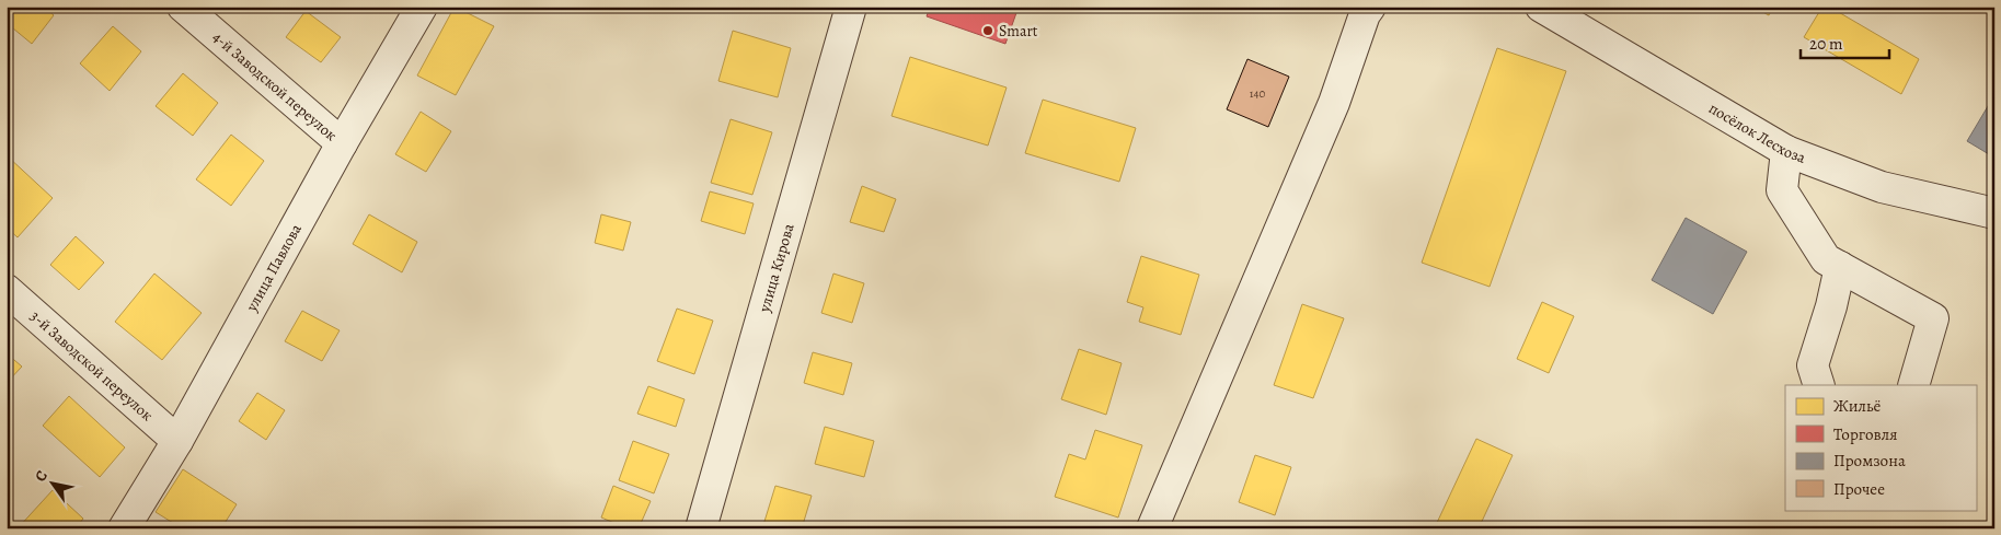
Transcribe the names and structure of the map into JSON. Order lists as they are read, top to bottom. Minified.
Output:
{"streets":{"street":["4-й Заводской переулок","посёлок Лесхоза","улица Павлова","улица Кирова","3-й Заводской переулок"]},"crossings":[["4-й Заводской переулок","улица Павлова"],["улица Павлова","3-й Заводской переулок"]],"places":["Smart"],"house_numbers":["140"],"legend":["Жильё","Торговля","Промзона","Прочее"],"scale_bar":"20 m","north":"top left"}
